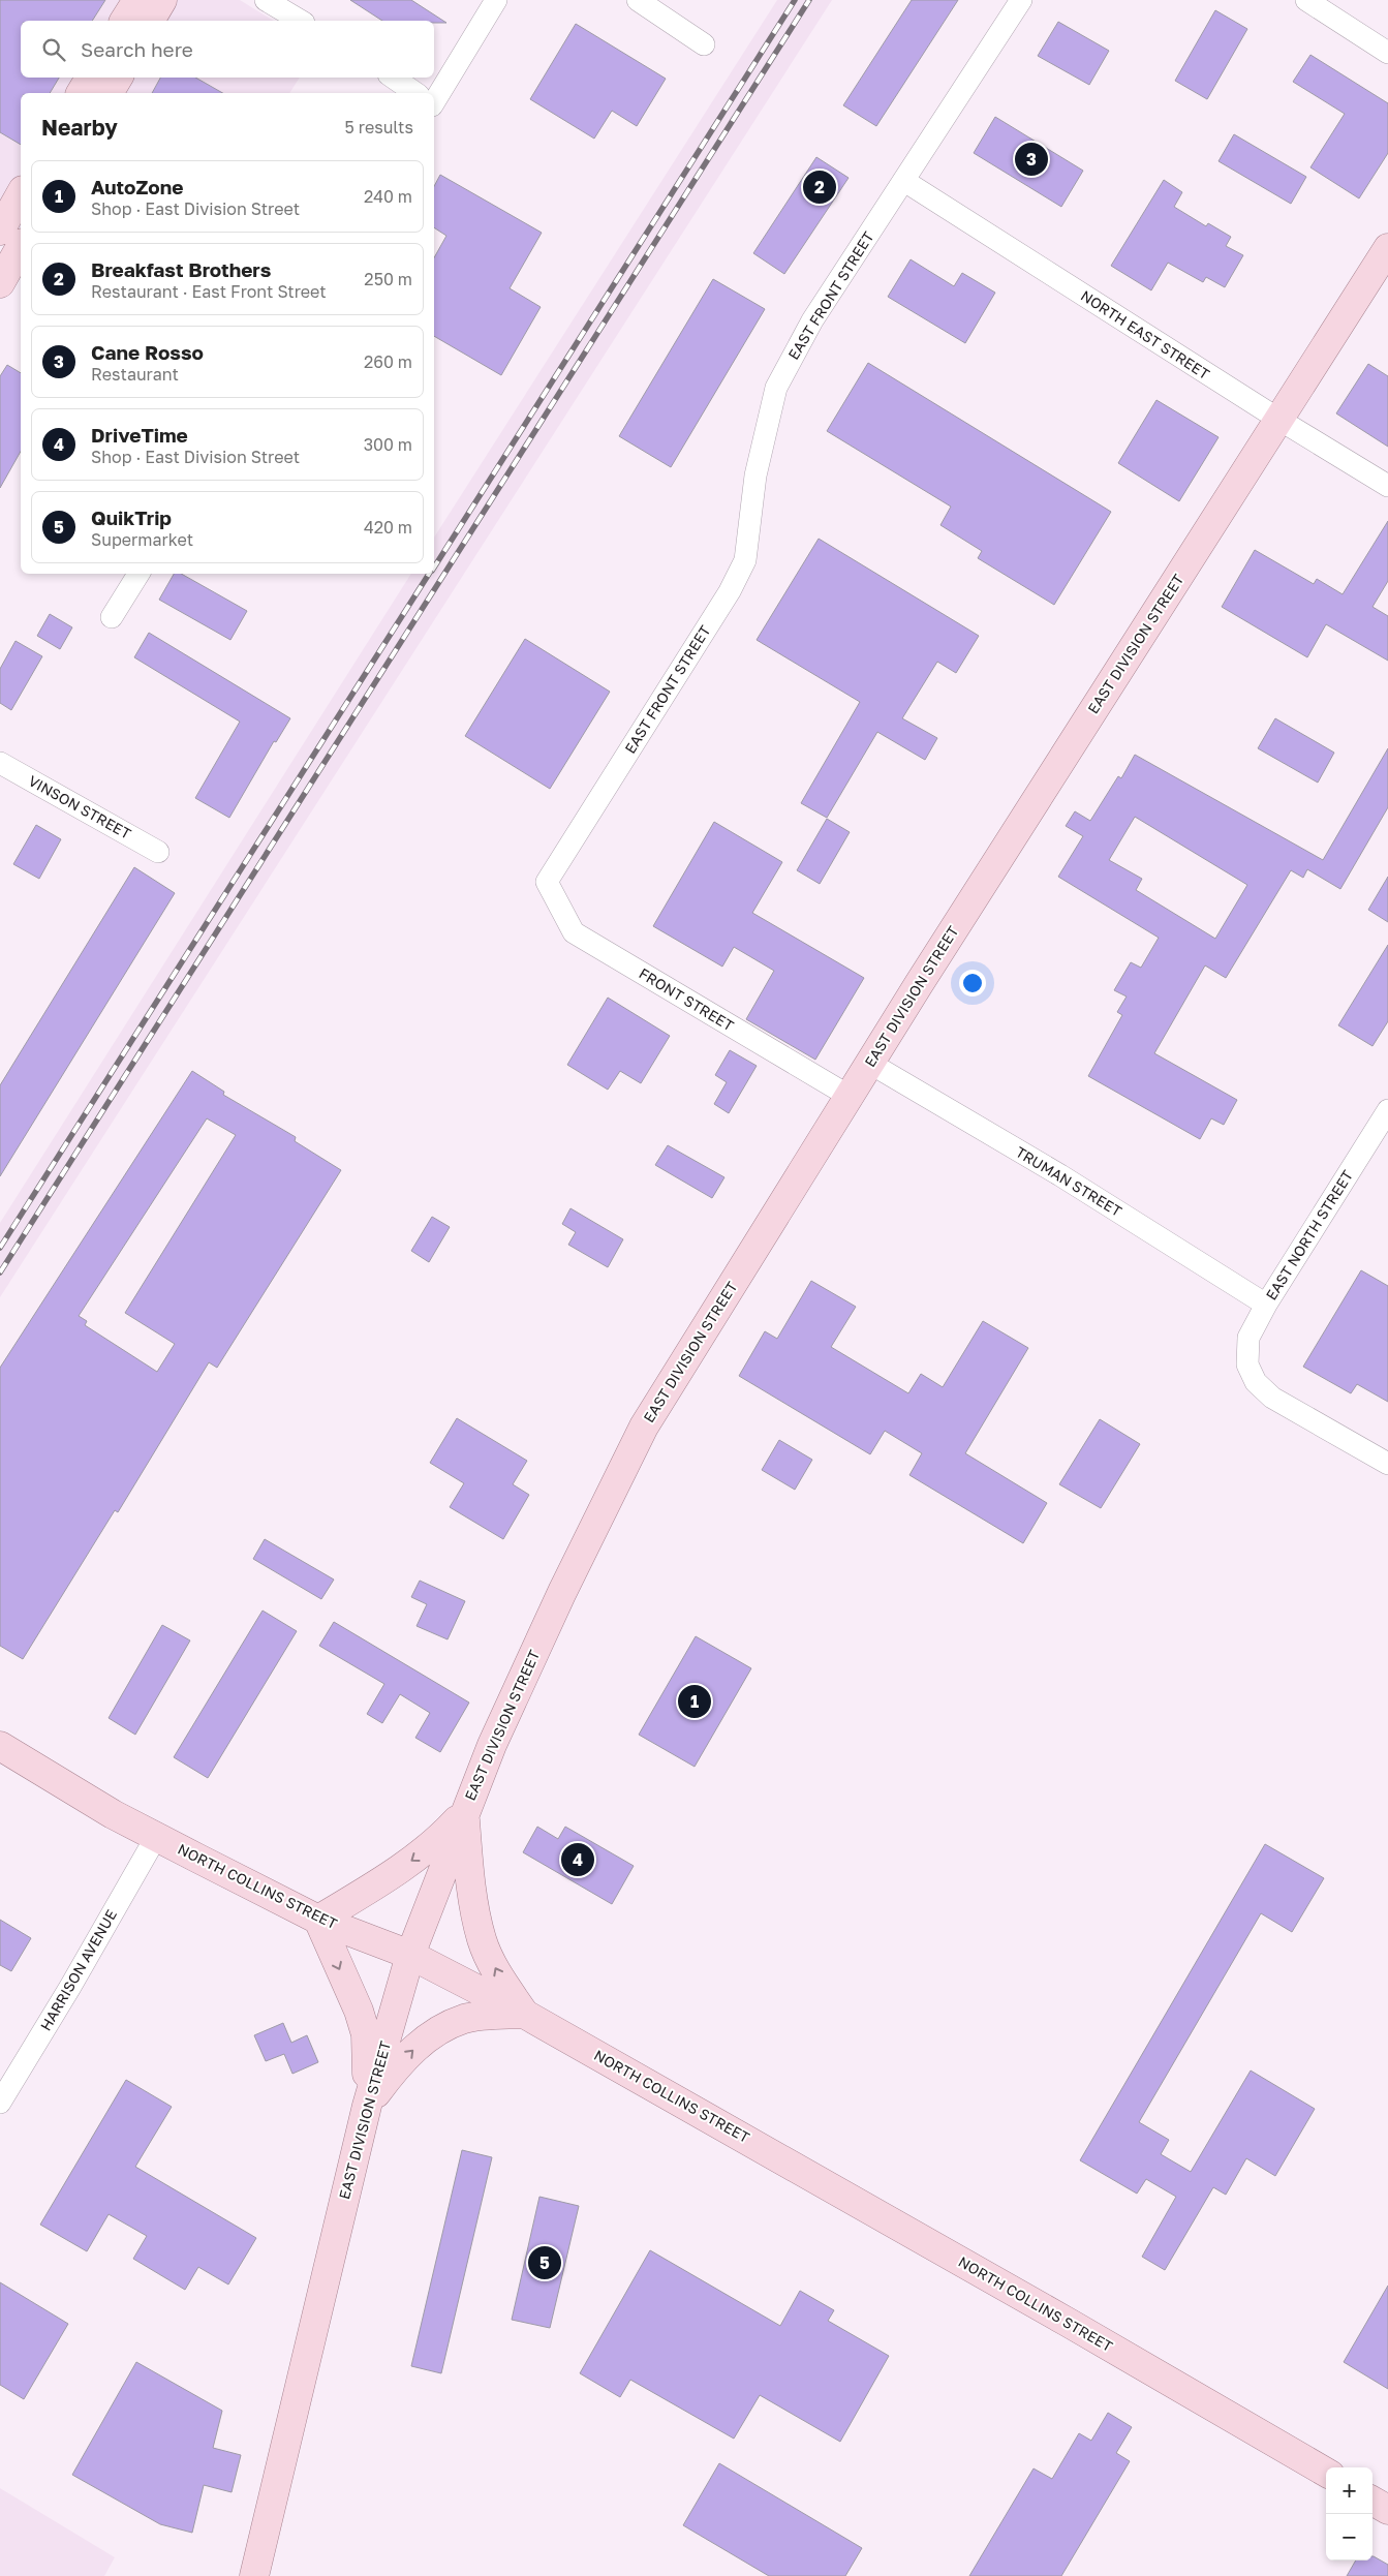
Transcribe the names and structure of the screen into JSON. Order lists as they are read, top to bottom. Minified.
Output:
{"streets":{"main road":["EAST DIVISION STREET","NORTH COLLINS STREET"],"street":["EAST FRONT STREET","NORTH EAST STREET","VINSON STREET","FRONT STREET","TRUMAN STREET","EAST NORTH STREET","HARRISON AVENUE"]},"crossings":[["EAST FRONT STREET","NORTH EAST STREET"],["EAST FRONT STREET","FRONT STREET"],["NORTH EAST STREET","EAST DIVISION STREET"],["EAST DIVISION STREET","FRONT STREET"],["EAST DIVISION STREET","TRUMAN STREET"],["EAST DIVISION STREET","NORTH COLLINS STREET"],["TRUMAN STREET","EAST NORTH STREET"],["NORTH COLLINS STREET","HARRISON AVENUE"]],"page":{"search":"Search here","heading":["Nearby","5 results"],"pins":["3","2","1","4","5"],"list":[{"mark":"1","name":"AutoZone","note":"Shop · East Division Street","value":"240 m"},{"mark":"2","name":"Breakfast Brothers","note":"Restaurant · East Front Street","value":"250 m"},{"mark":"3","name":"Cane Rosso","note":"Restaurant","value":"260 m"},{"mark":"4","name":"DriveTime","note":"Shop · East Division Street","value":"300 m"},{"mark":"5","name":"QuikTrip","note":"Supermarket","value":"420 m"}],"map_buttons":["+","−"]}}
